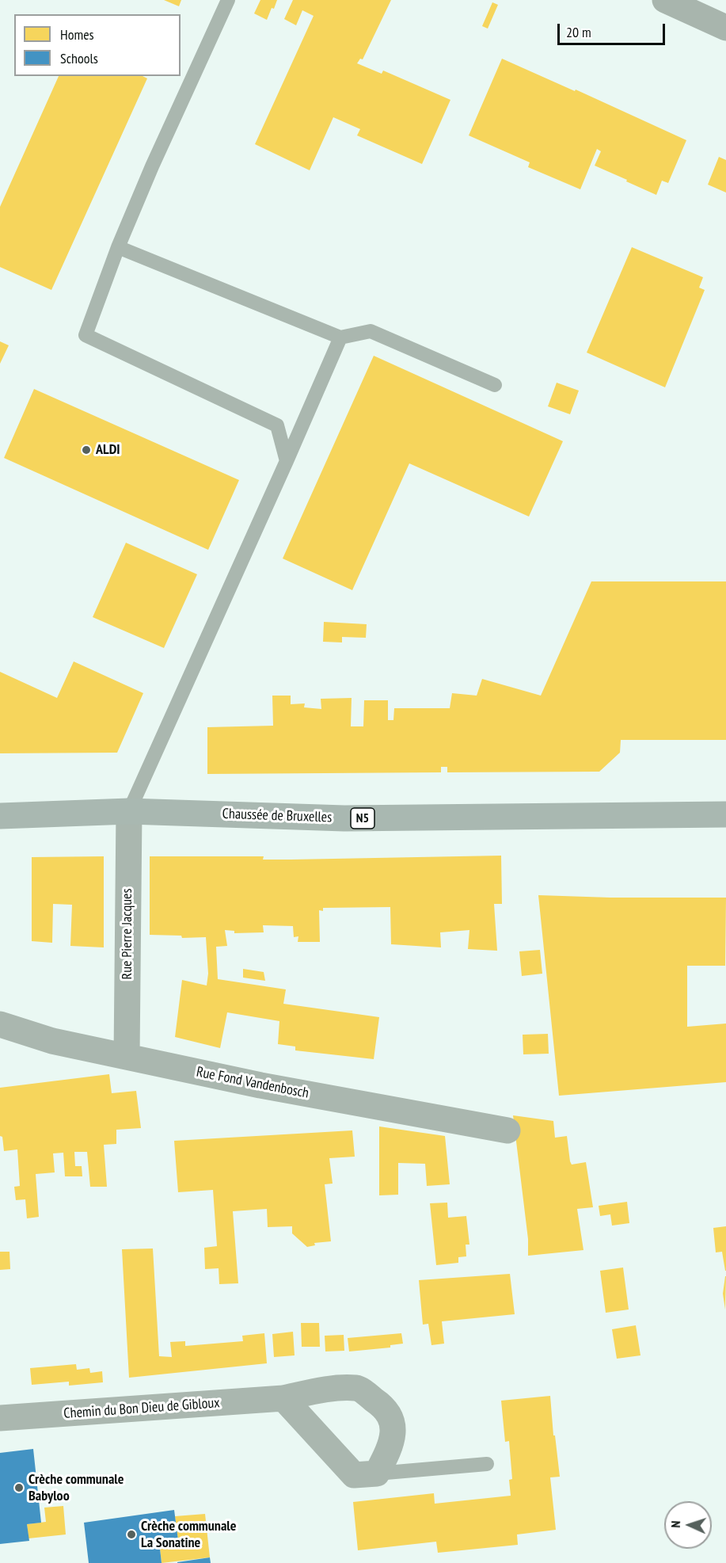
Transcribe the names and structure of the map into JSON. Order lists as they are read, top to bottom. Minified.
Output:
{"streets":{"main road":["Chaussée de Bruxelles","N5"],"street":["Rue Pierre Jacques","Rue Fond Vandenbosch","Chemin du Bon Dieu de Gibloux"]},"crossings":[["Chaussée de Bruxelles","Rue Pierre Jacques"],["Rue Pierre Jacques","Rue Fond Vandenbosch"]],"places":["ALDI","Crèche communale Babyloo","Crèche communale La Sonatine"],"legend":["Homes","Schools"],"scale_bar":"20 m","north":"left"}
